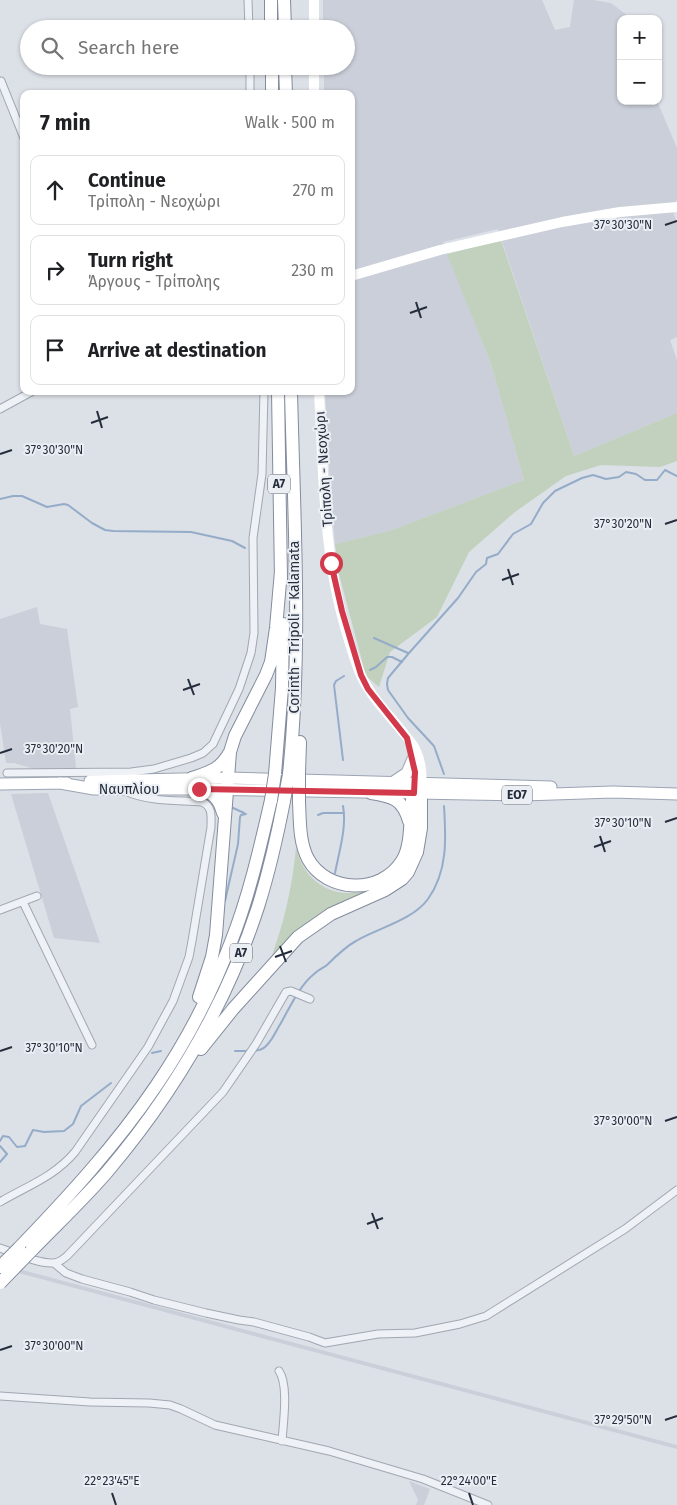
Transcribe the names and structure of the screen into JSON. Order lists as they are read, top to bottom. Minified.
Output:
{"streets":{"highway":["Α7","Corinth - Tripoli - Kalamata"],"main road":["Τρίπολη - Νεοχώρι","Ναυπλίου","ΕΟ7"]},"crossings":[["Τρίπολη - Νεοχώρι","ΕΟ7"],["Ναυπλίου","ΕΟ7"]],"page":{"map_buttons":["+","−"],"search":"Search here","heading":["7 min","Walk · 500 m"],"list":[["Continue","Τρίπολη - Νεοχώρι","270 m"],["Turn right","Άργους - Τρίπολης","230 m"],"Arrive at destination"]},"coordinates":["37°30'30\"N","37°30'20\"N","37°30'10\"N","37°30'00\"N","37°29'50\"N","22°23'45\"E","22°24'00\"E"]}
